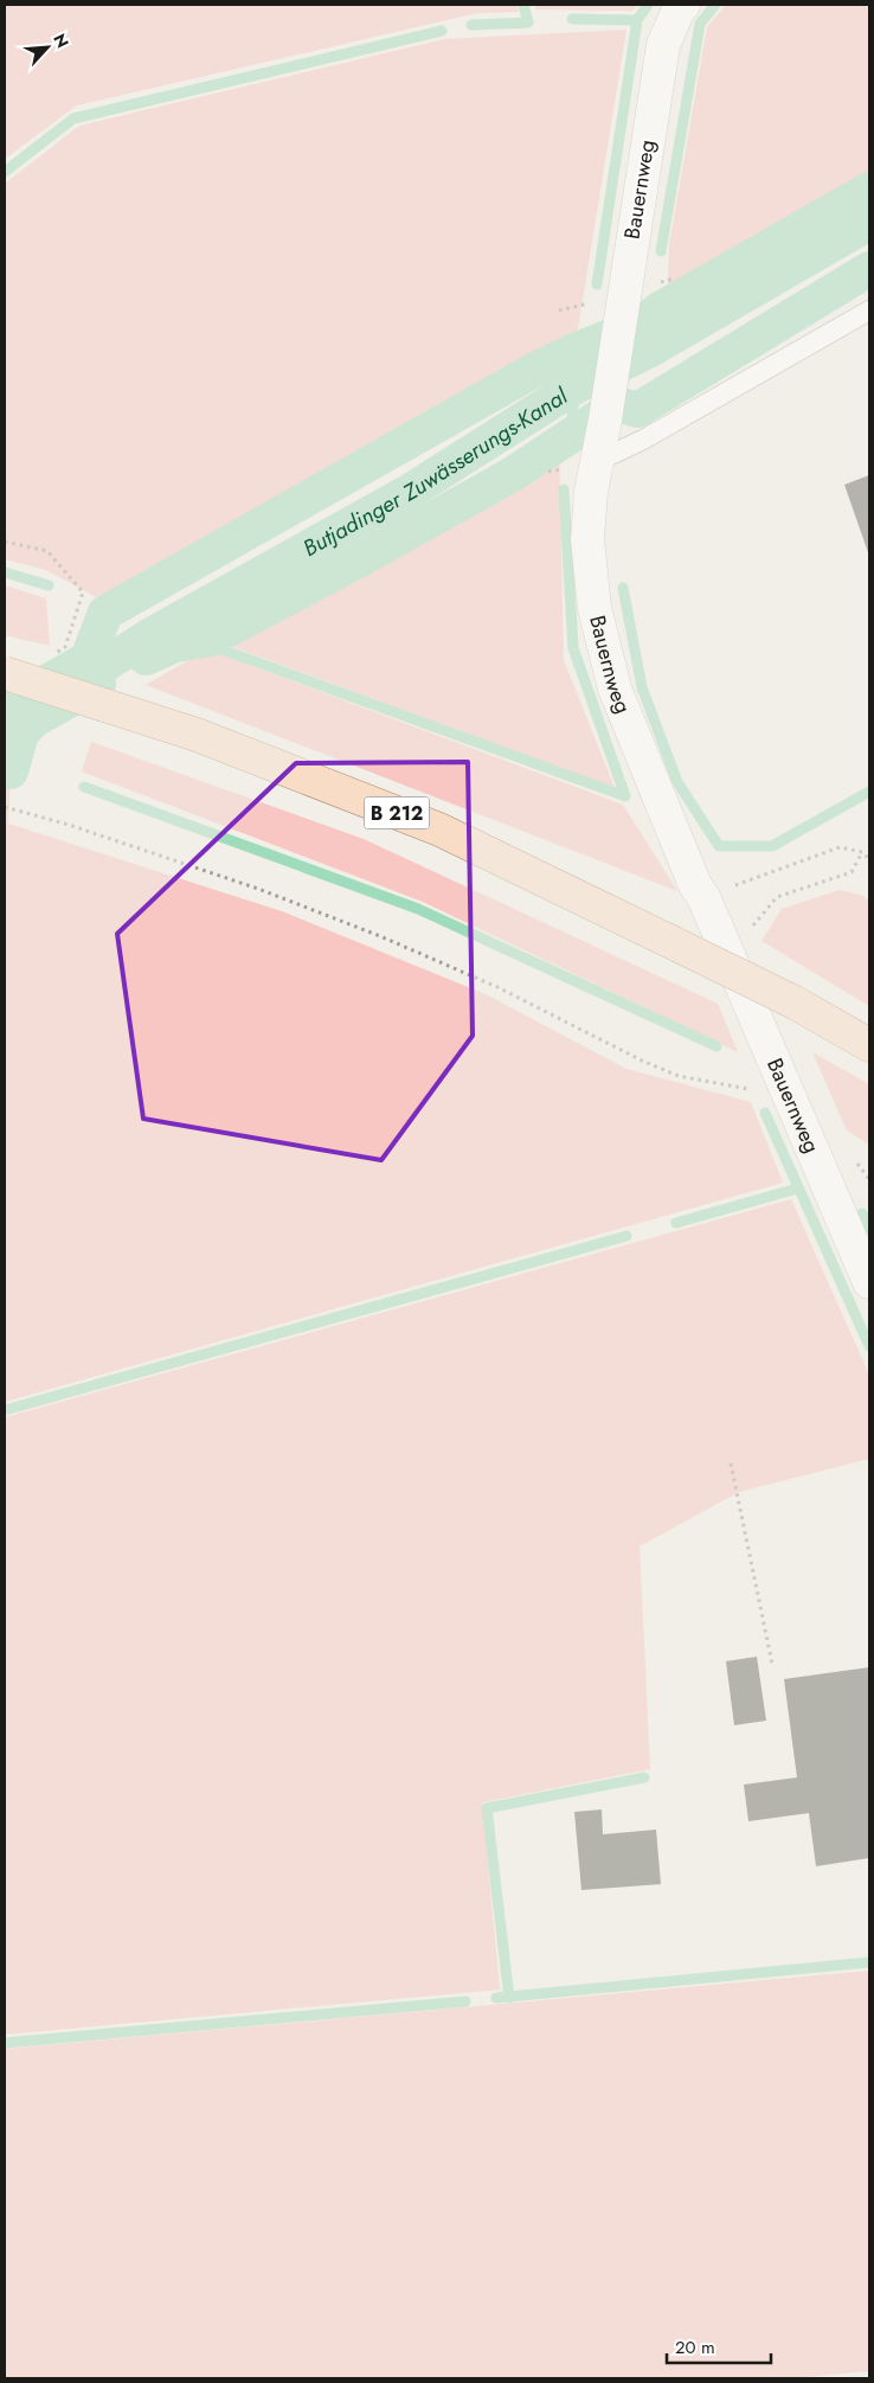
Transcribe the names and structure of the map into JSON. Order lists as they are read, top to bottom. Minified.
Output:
{"streets":{"main road":["B 212"],"street":["Bauernweg"]},"water":["Butjadinger Zuwässerungs-Kanal"],"scale_bar":"20 m","north":"top right"}
